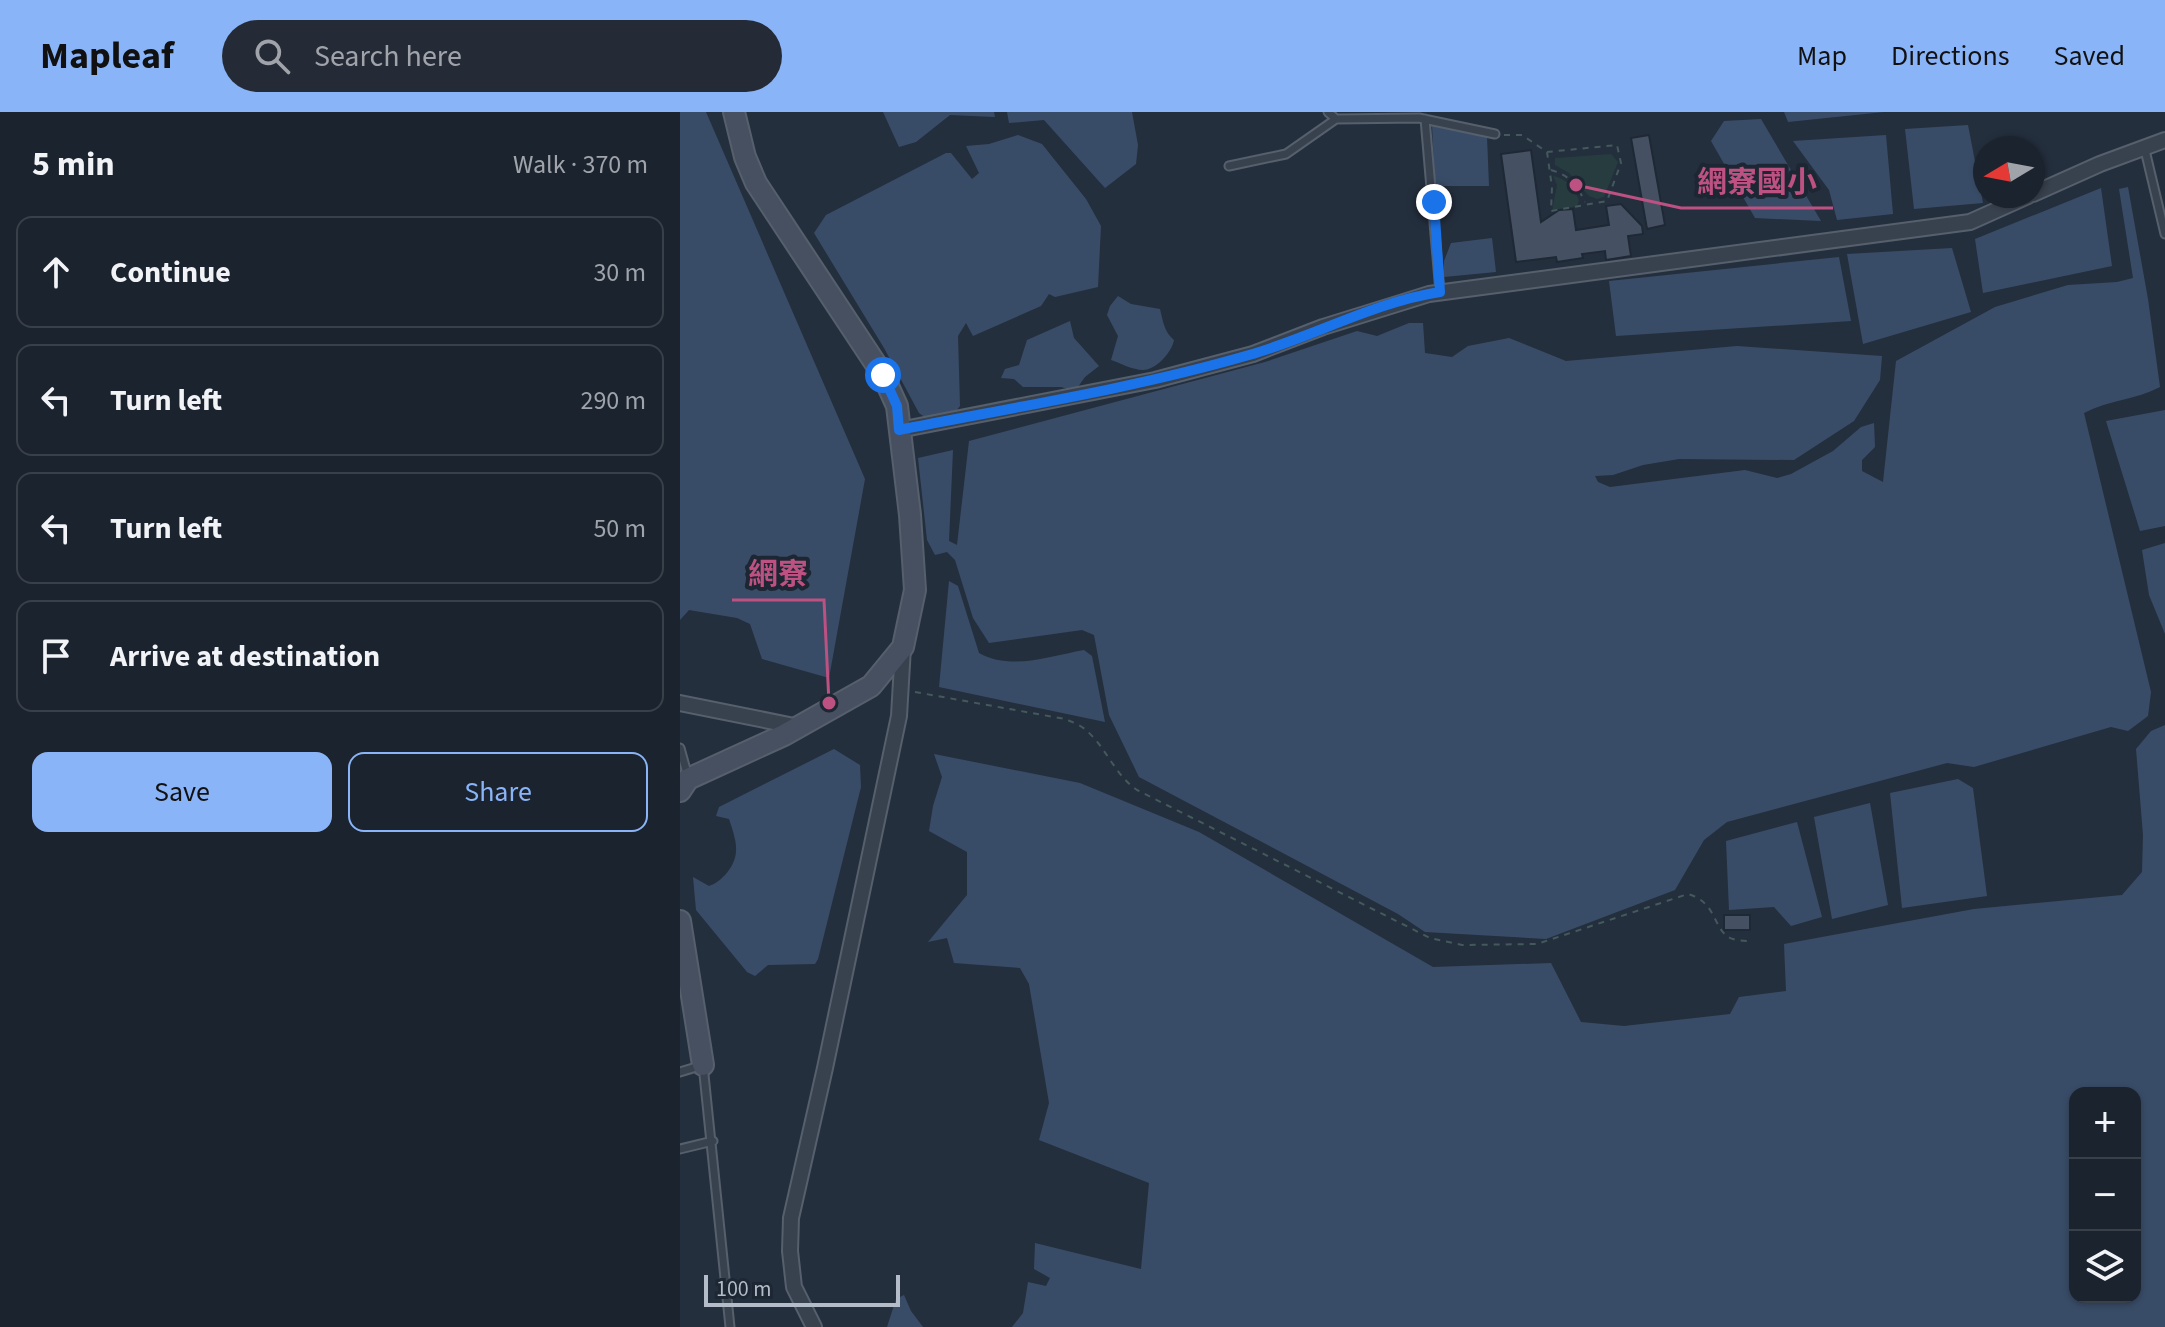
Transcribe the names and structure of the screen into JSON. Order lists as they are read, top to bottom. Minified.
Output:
{"places":["網寮國小","網寮"],"scale_bar":"100 m","north":"left","page":{"header":"Mapleaf","search":"Search here","nav":["Map","Directions","Saved"],"heading":["5 min","Walk · 370 m"],"list":[["Continue","30 m"],["Turn left","290 m"],["Turn left","50 m"],"Arrive at destination"],"buttons":["Save","Share"],"map_buttons":["+","−"],"scale":"100 m"}}
